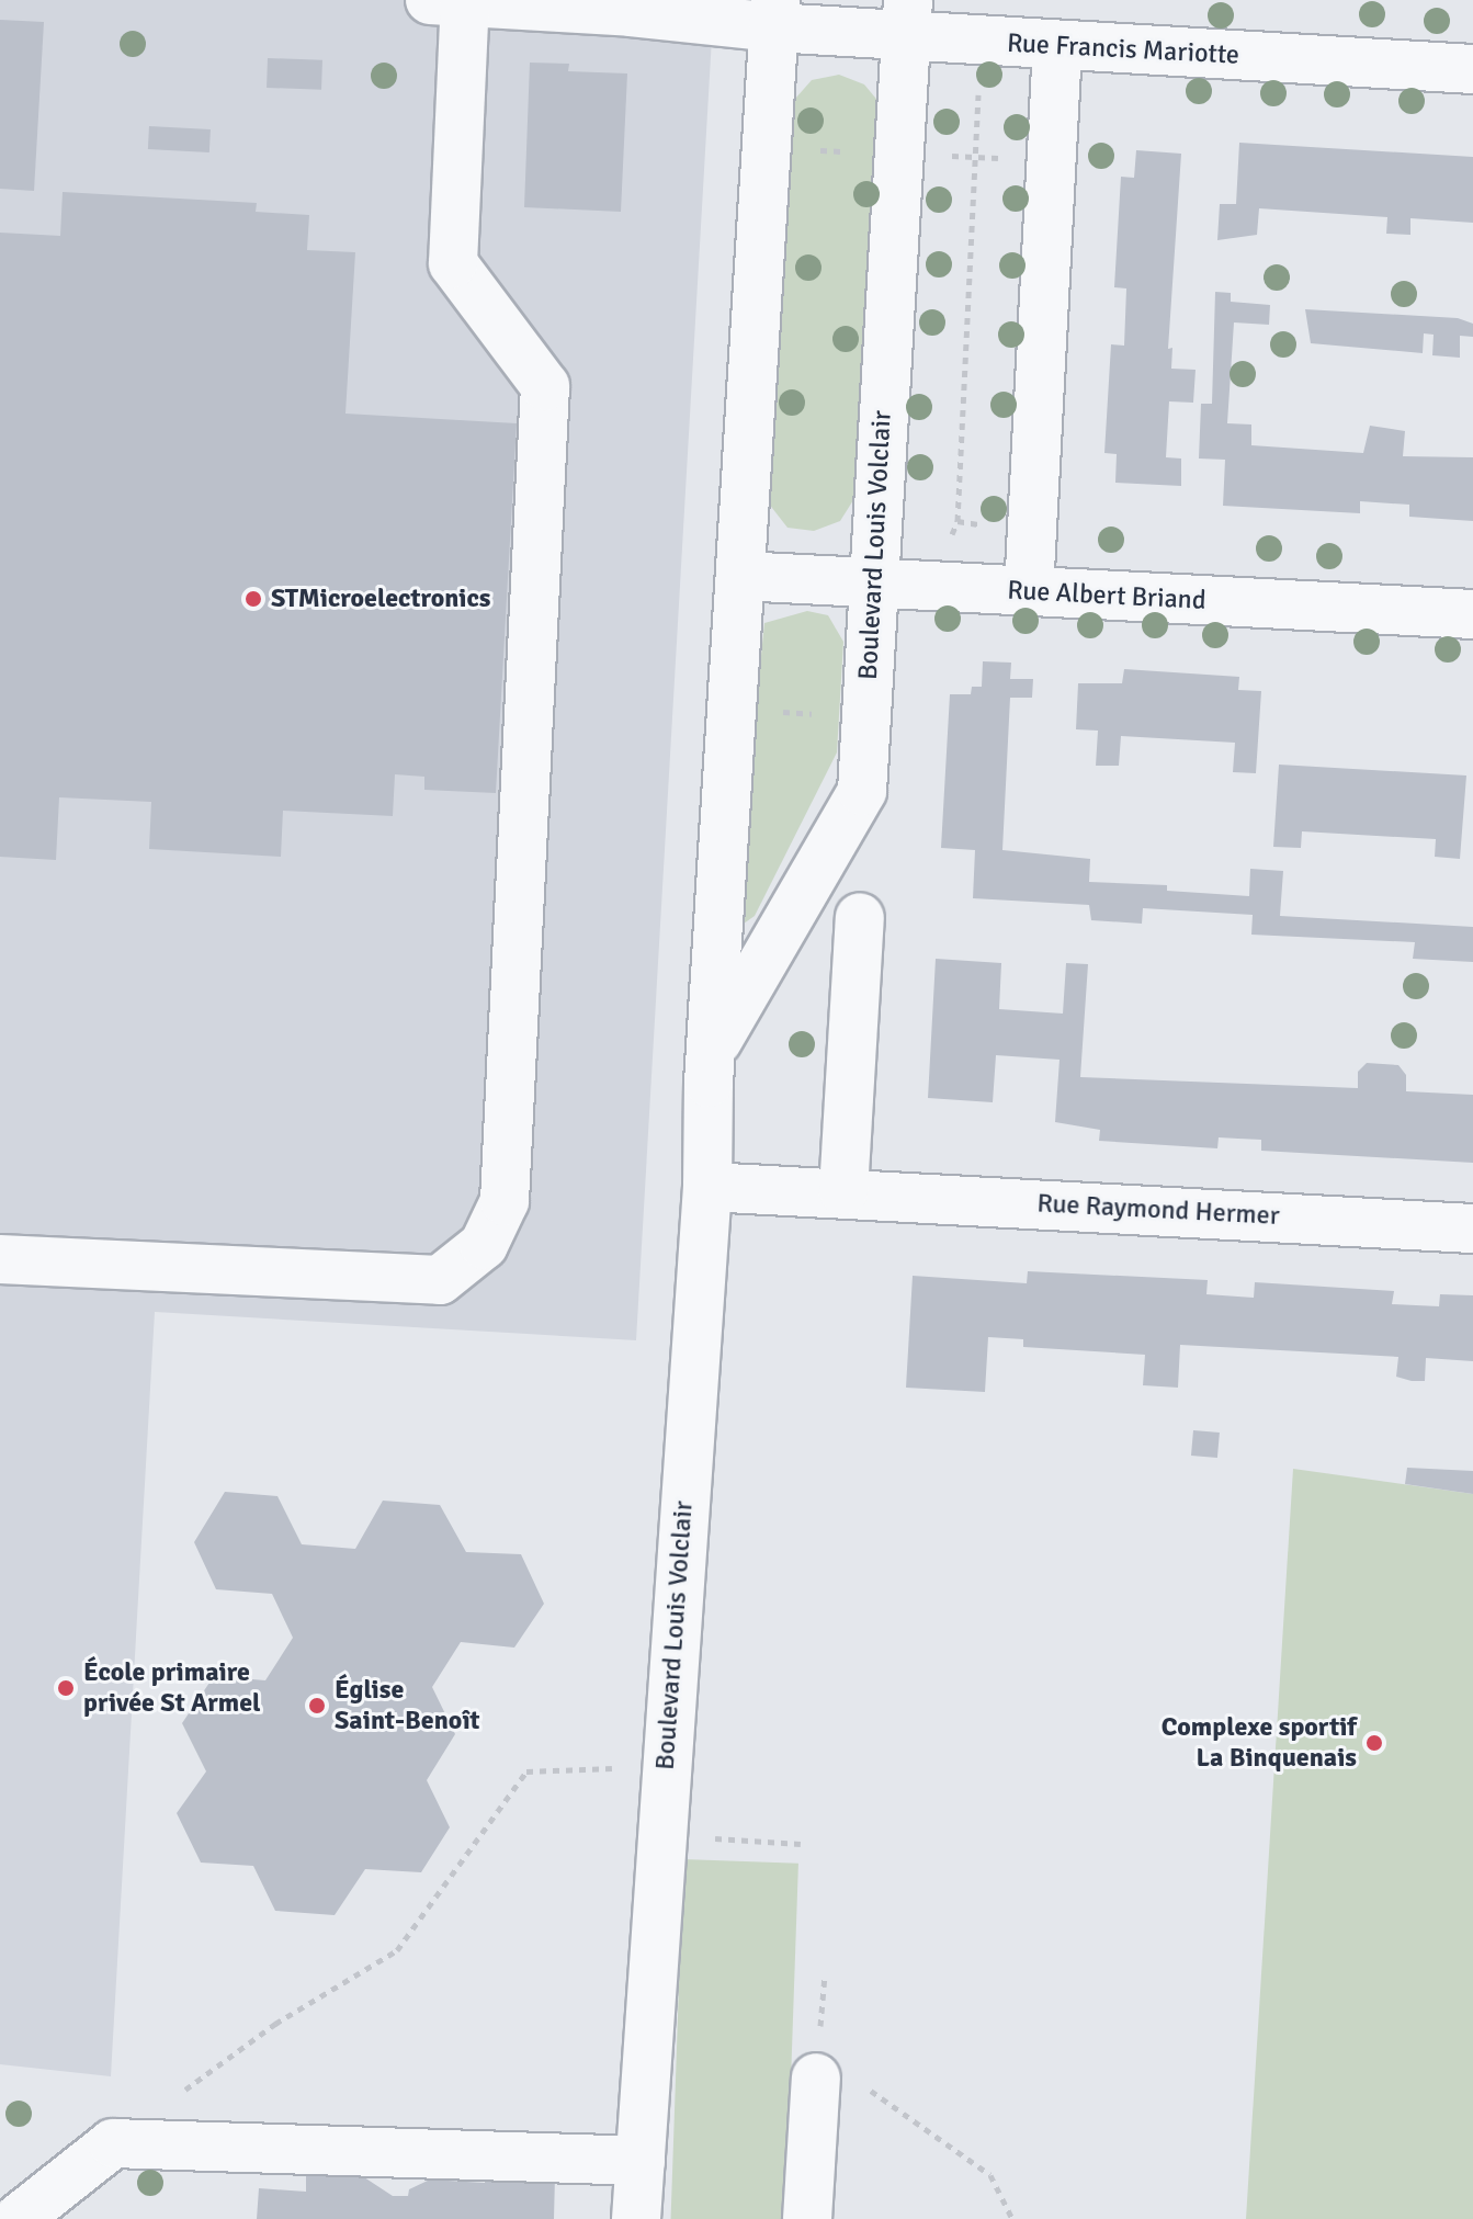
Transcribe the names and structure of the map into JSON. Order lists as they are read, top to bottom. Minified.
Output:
{"streets":{"street":["Rue Francis Mariotte","Boulevard Louis Volclair","Rue Albert Briand","Rue Raymond Hermer"]},"crossings":[["Rue Francis Mariotte","Boulevard Louis Volclair"],["Boulevard Louis Volclair","Rue Albert Briand"],["Boulevard Louis Volclair","Rue Raymond Hermer"]],"places":["STMicroelectronics","École primaire privée St Armel","Église Saint-Benoît","Complexe sportif La Binquenais"]}
